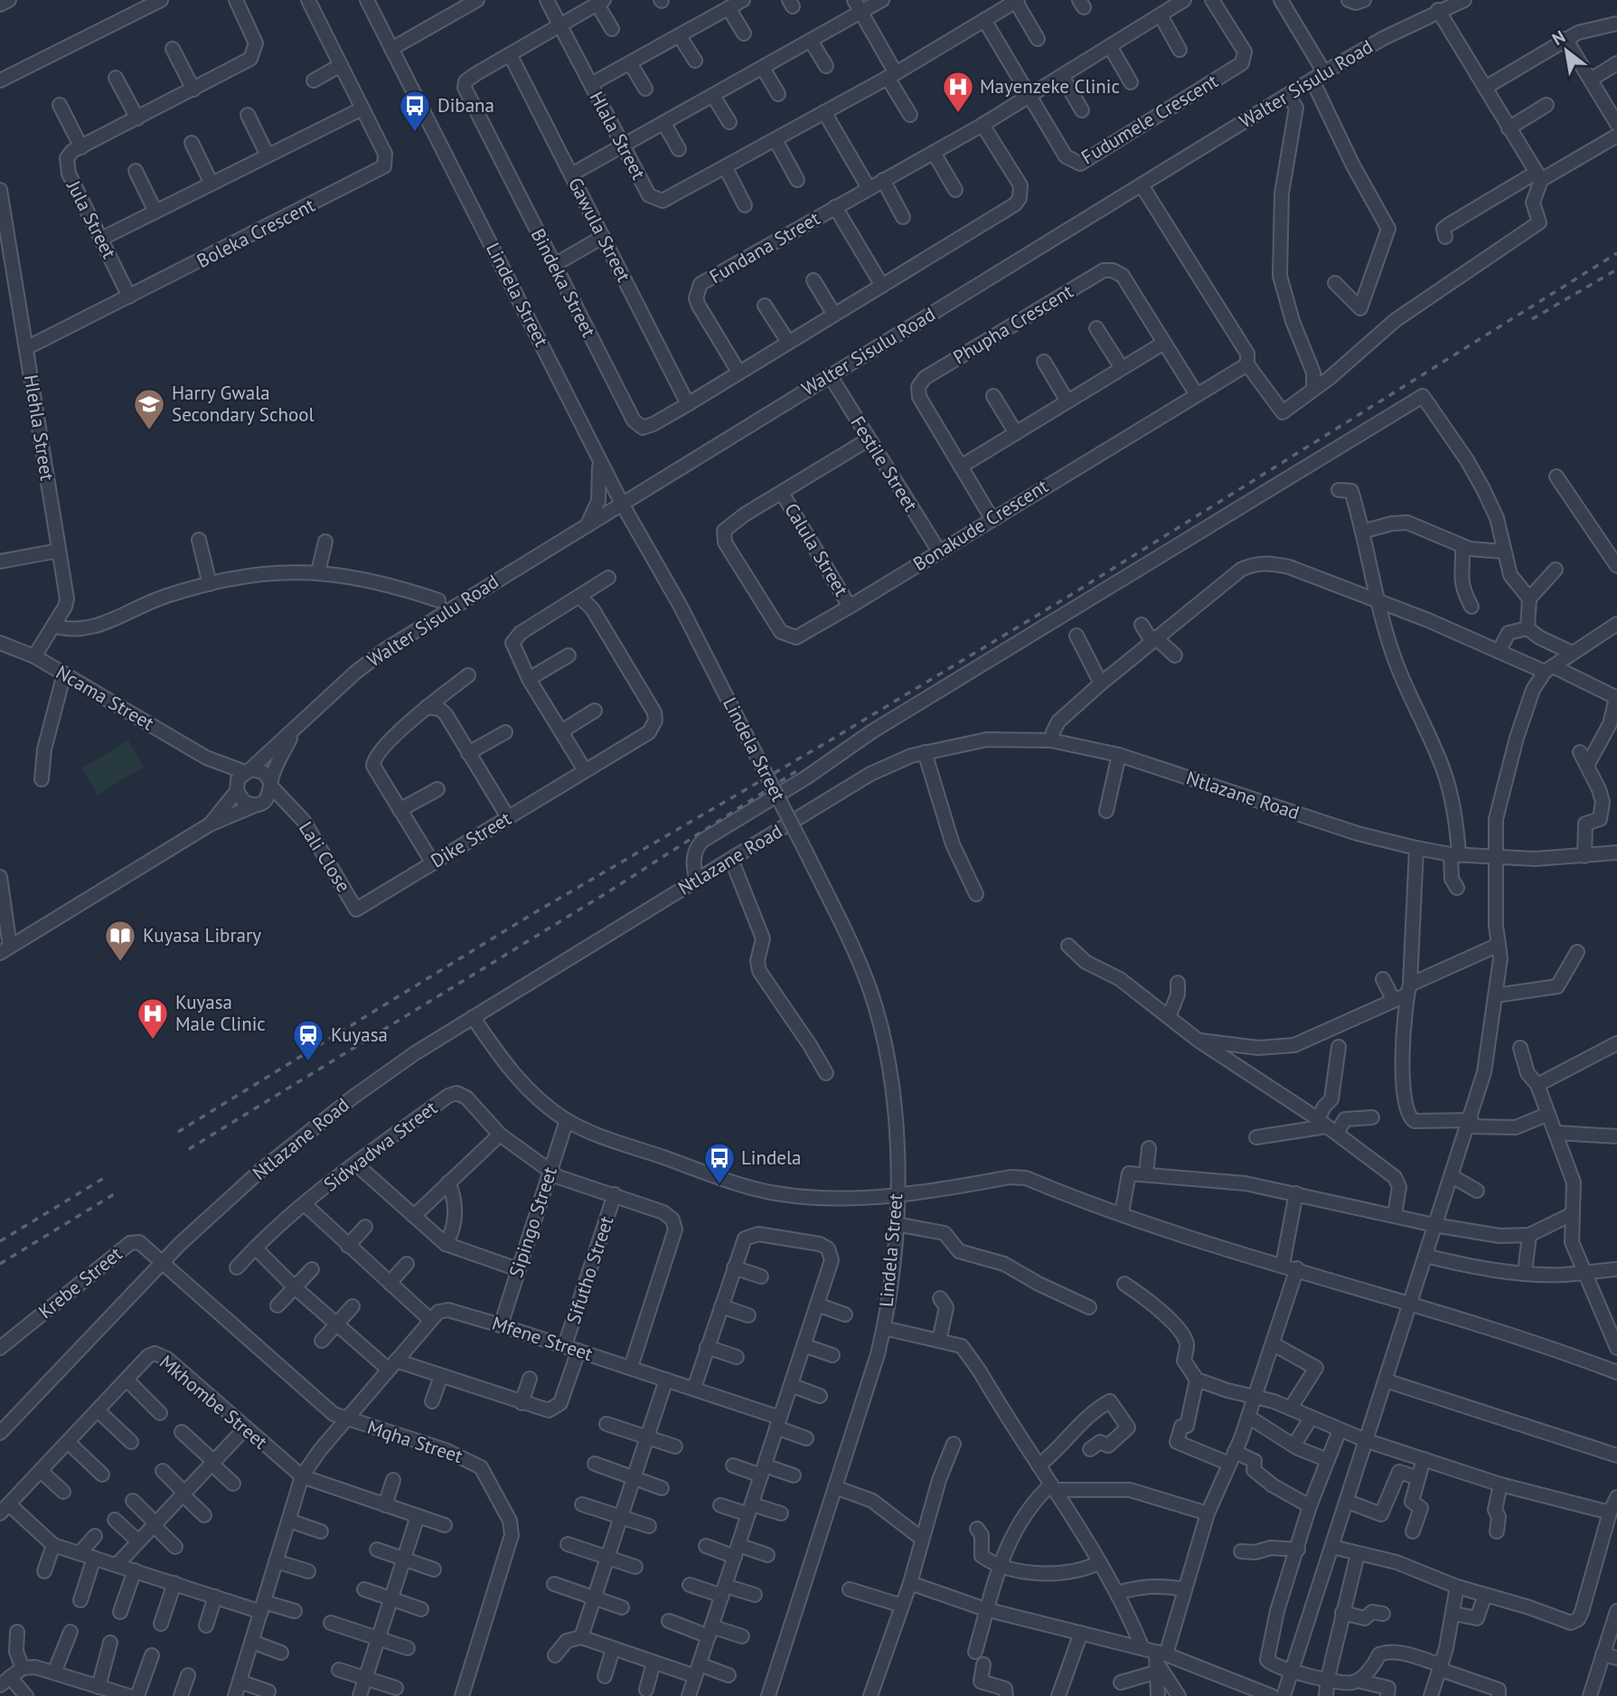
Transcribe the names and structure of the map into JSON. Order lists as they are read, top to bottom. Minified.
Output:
{"streets":{"street":["Walter Sisulu Road","Fudumele Crescent","Hlala Street","Jula Street","Gawula Street","Boleka Crescent","Fundana Street","Bindeka Street","Lindela Street","Phupha Crescent","Hlehla Street","Festile Street","Bonakude Crescent","Calula Street","Ncama Street","Ntlazane Road","Dike Street","Lali Close","Sidwadwa Street","Sipingo Street","Sifutho Street","Krebe Street","Mfene Street","Mkhombe Street","Mqha Street"]},"crossings":[["Walter Sisulu Road","Lindela Street"],["Walter Sisulu Road","Festile Street"],["Walter Sisulu Road","Ncama Street"],["Walter Sisulu Road","Lali Close"],["Fudumele Crescent","Hlala Street"],["Fudumele Crescent","Fundana Street"],["Hlala Street","Bindeka Street"],["Jula Street","Boleka Crescent"],["Gawula Street","Bindeka Street"],["Boleka Crescent","Hlehla Street"],["Fundana Street","Bindeka Street"],["Phupha Crescent","Bonakude Crescent"],["Hlehla Street","Ncama Street"],["Festile Street","Bonakude Crescent"],["Bonakude Crescent","Calula Street"],["Ncama Street","Lali Close"],["Ntlazane Road","Krebe Street"],["Ntlazane Road","Mqha Street"],["Dike Street","Lali Close"],["Sidwadwa Street","Sipingo Street"],["Sidwadwa Street","Sifutho Street"],["Sidwadwa Street","Mfene Street"],["Sipingo Street","Mfene Street"],["Sifutho Street","Mfene Street"],["Krebe Street","Mqha Street"]],"places":{"hospital":["Mayenzeke Clinic","Kuyasa Male Clinic"],"bus stop":["Dibana","Lindela"],"school or university":["Harry Gwala Secondary School"],"library":["Kuyasa Library"],"station":["Kuyasa"]},"north":"top left"}
